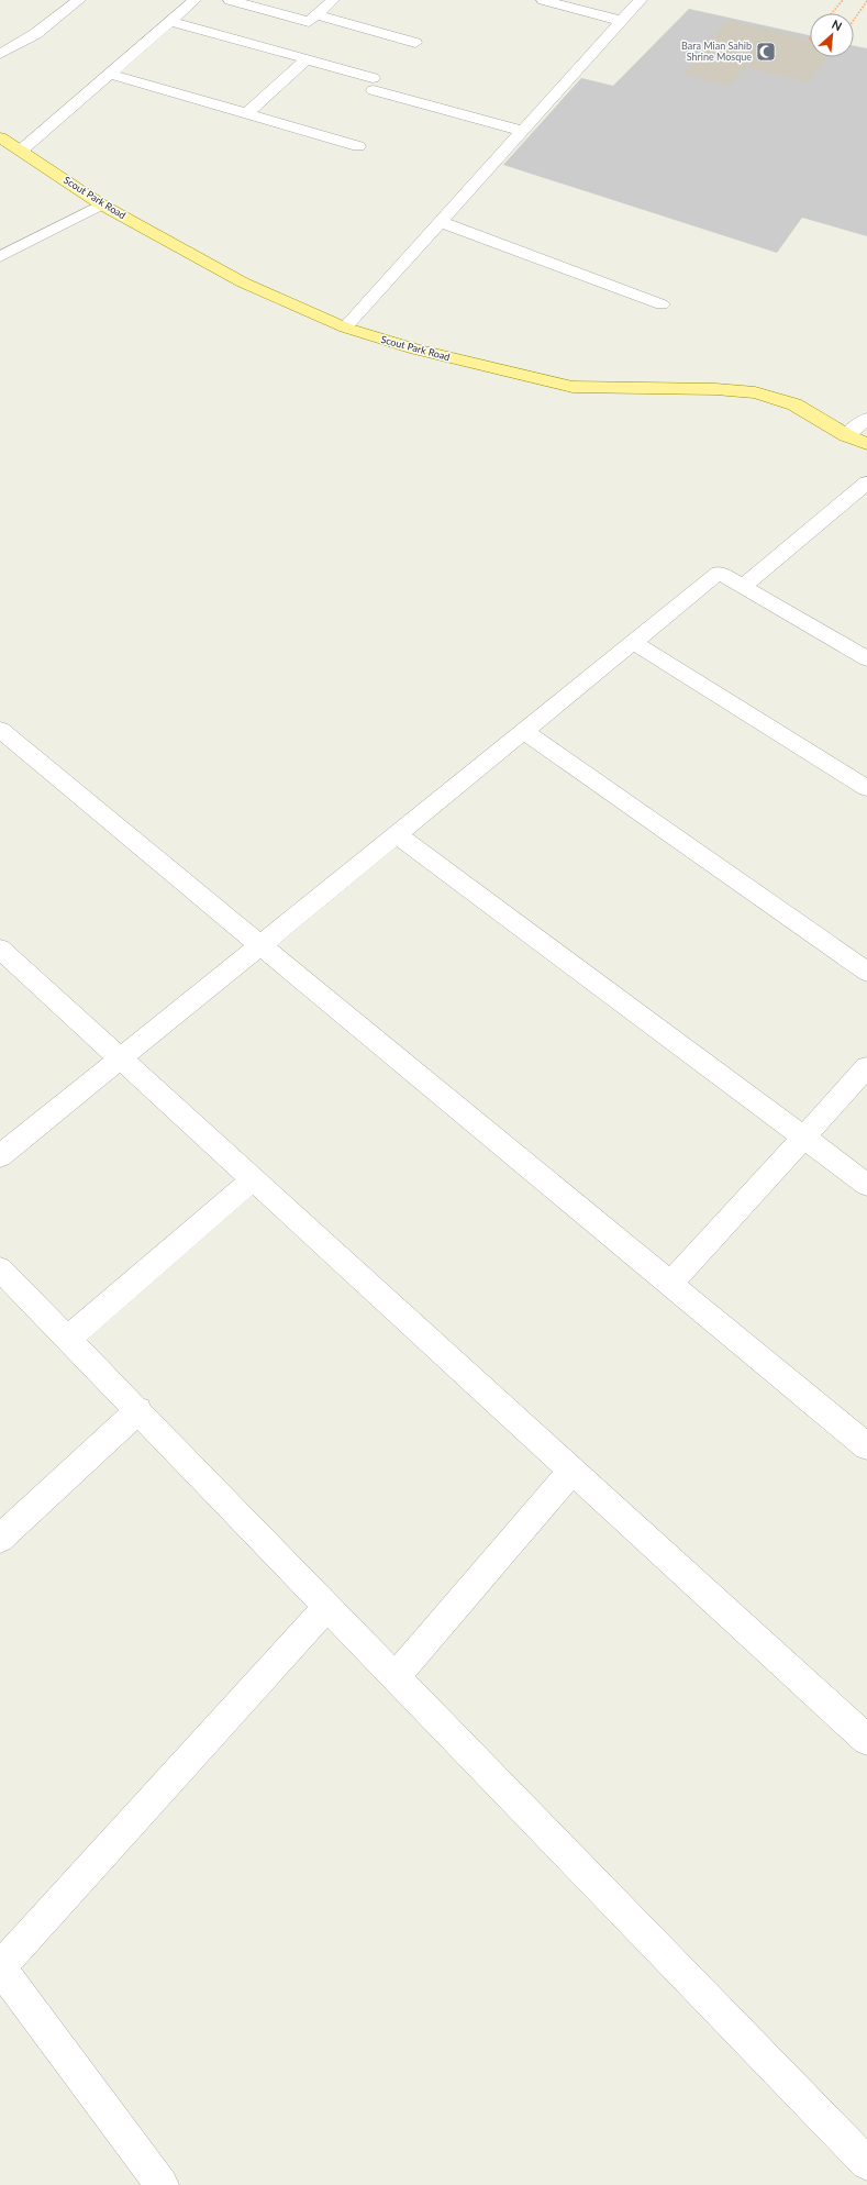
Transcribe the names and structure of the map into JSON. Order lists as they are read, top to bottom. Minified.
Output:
{"streets":{"main road":["Scout Park Road"]},"places":{"mosque":["Bara Mian Sahib Shrine Mosque"]},"north":"top right"}
